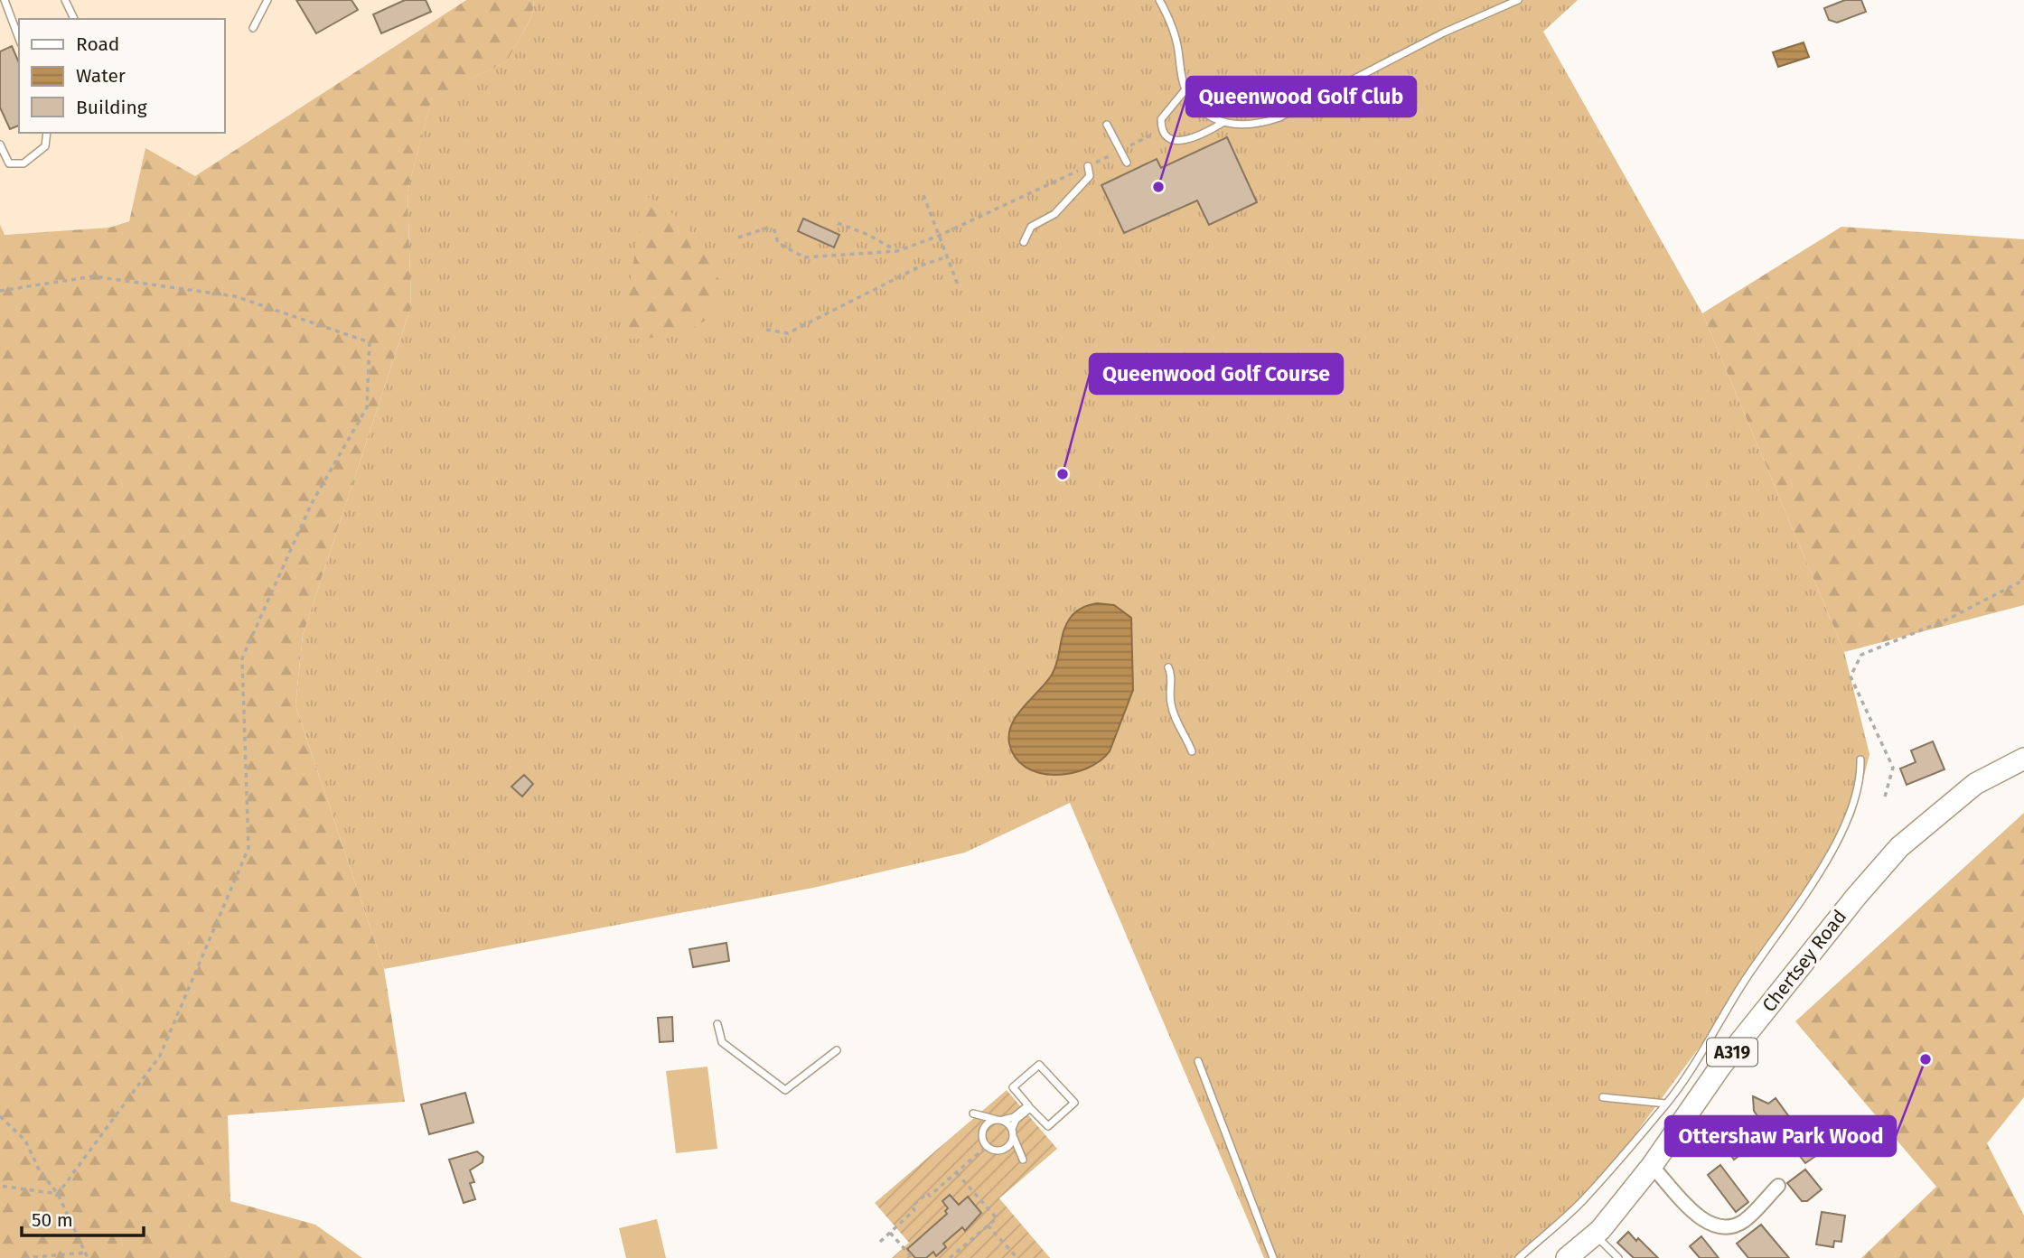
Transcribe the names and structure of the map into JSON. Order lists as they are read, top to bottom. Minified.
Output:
{"streets":{"main road":["Chertsey Road","A319"]},"places":["Queenwood Golf Club","Queenwood Golf Course","Ottershaw Park Wood"],"legend":["Road","Water","Building"],"scale_bar":"50 m"}
